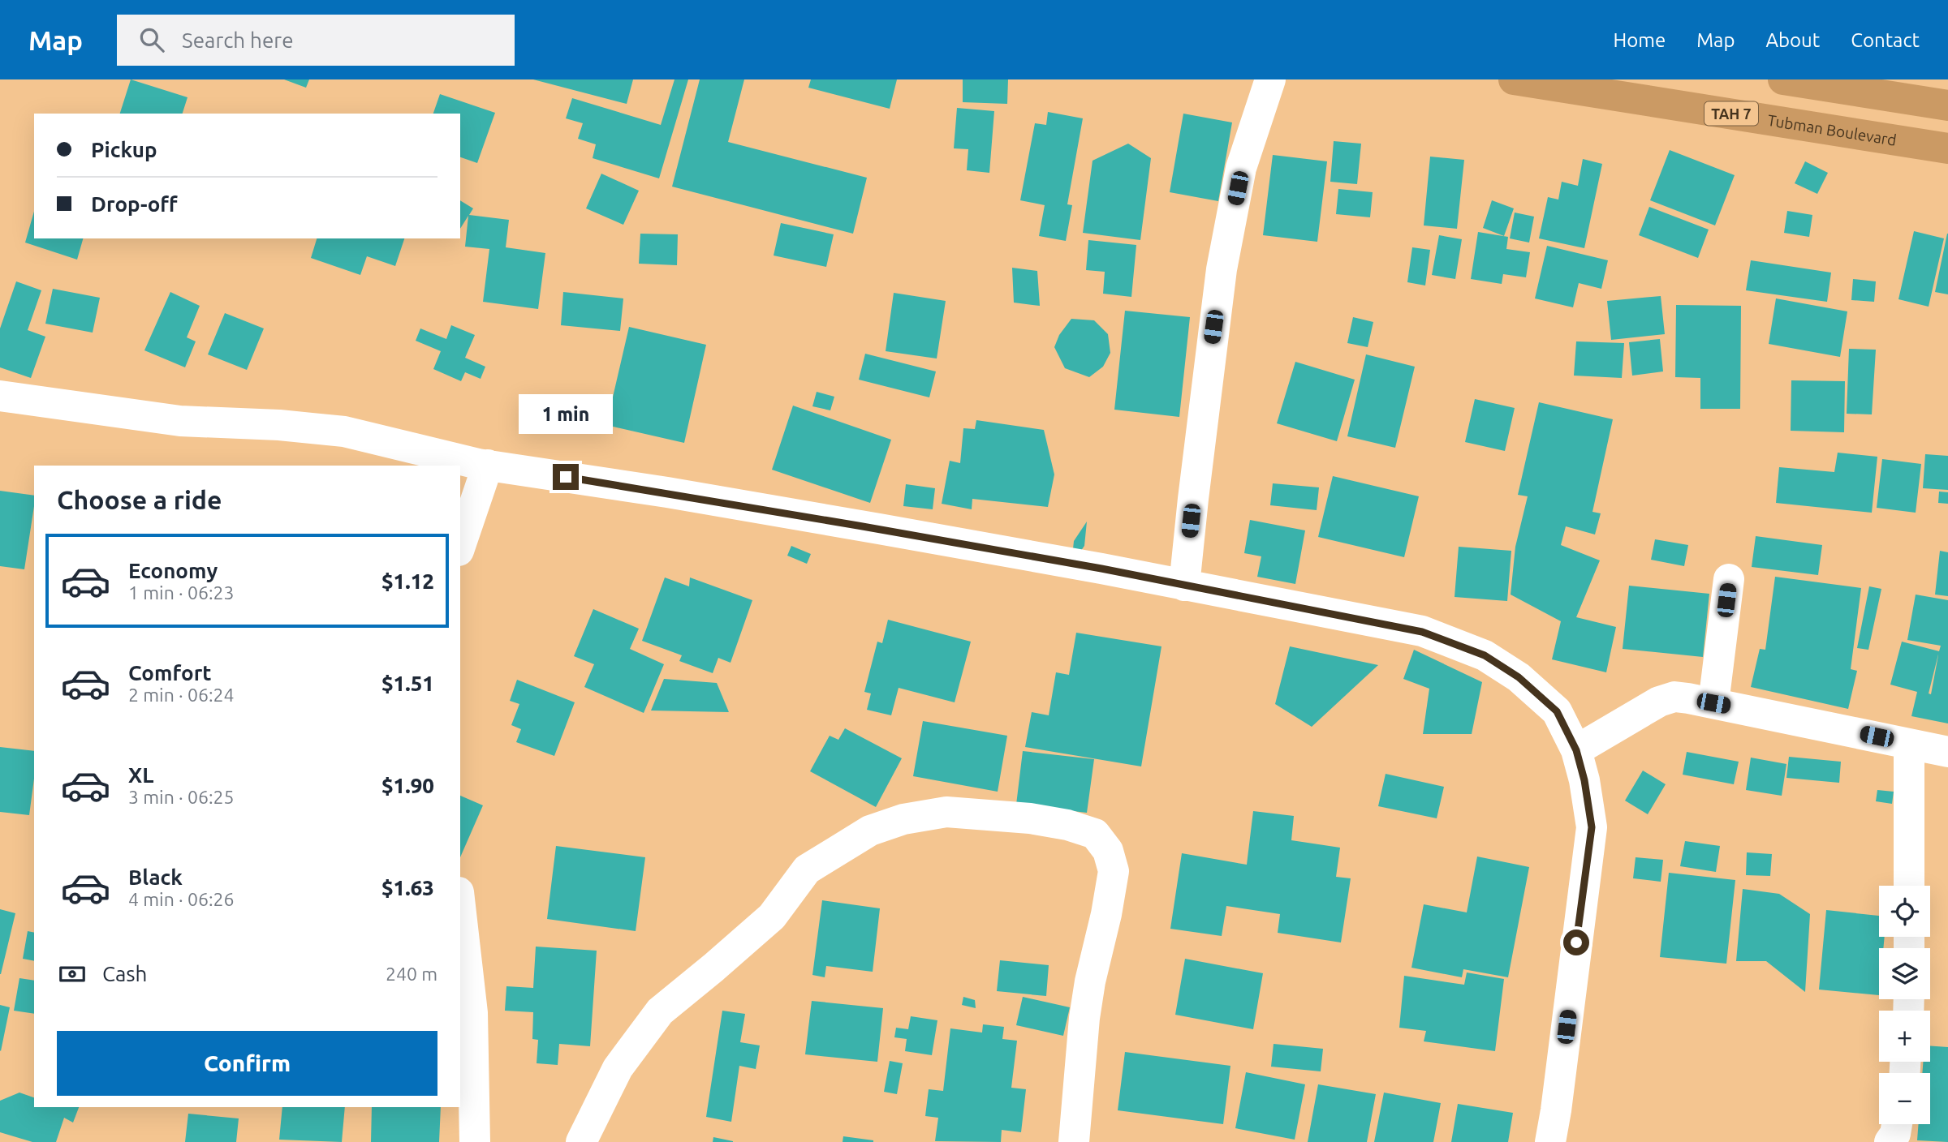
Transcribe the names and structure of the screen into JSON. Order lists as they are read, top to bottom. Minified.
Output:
{"streets":{"highway":["TAH 7","Tubman Boulevard"]},"page":{"header":"Map","search":"Search here","nav":["Home","Map","About","Contact"],"banner":["Pickup","Drop-off"],"bubble":"1 min","heading":"Choose a ride","list":[{"name":"Economy","note":"1 min · 06:23","value":"$1.12"},{"name":"Comfort","note":"2 min · 06:24","value":"$1.51"},{"name":"XL","note":"3 min · 06:25","value":"$1.90"},{"name":"Black","note":"4 min · 06:26","value":"$1.63"}],"map_buttons":["+","−"],"pay":["Cash","240 m"],"buttons":"Confirm"}}
